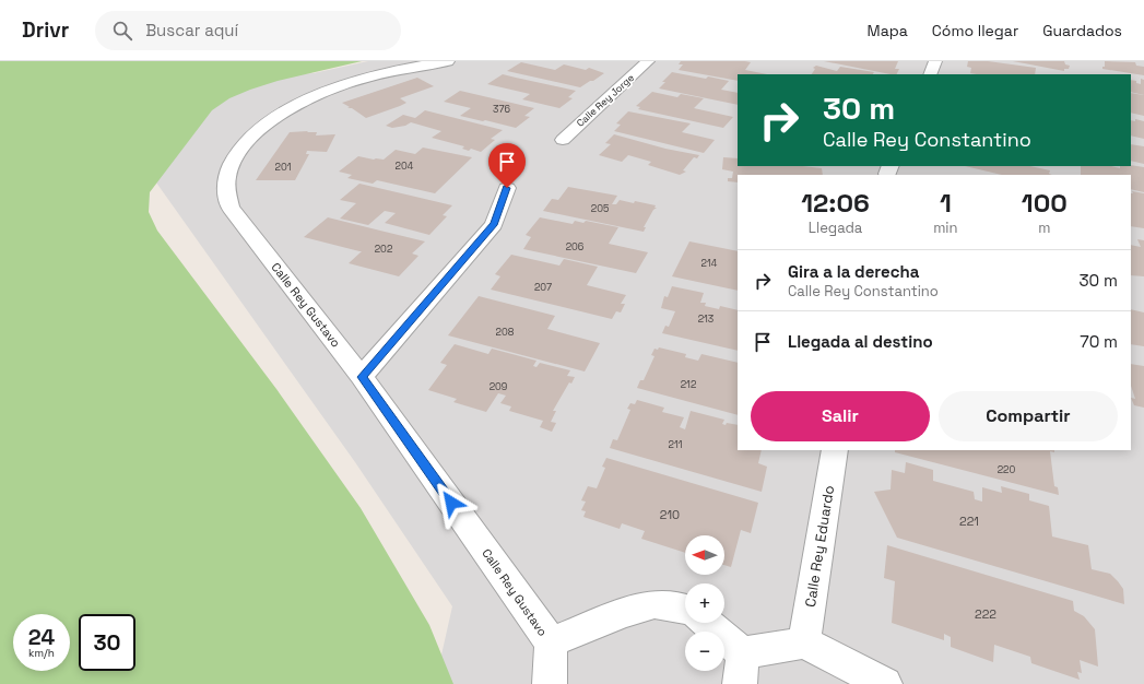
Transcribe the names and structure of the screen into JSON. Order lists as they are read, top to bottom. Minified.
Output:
{"streets":{"street":["Calle Rey Jorge","Calle Rey Gustavo","Calle Rey Eduardo"]},"house_numbers":["376","204","201","205","206","202","214","207","213","208","212","209","211","220","210","221","222"],"north":"left","page":{"header":"Drivr","search":"Buscar aquí","nav":["Mapa","Cómo llegar","Guardados"],"turn":["30 m","Calle Rey Constantino"],"eta":["12:06","Llegada","1","min","100","m"],"list":[{"name":"Gira a la derecha","note":"Calle Rey Constantino","value":"30 m"},{"name":"Llegada al destino","value":"70 m"}],"buttons":["Salir","Compartir"],"map_buttons":["+","−"],"speed":"24 km/h","limit":"30"}}
